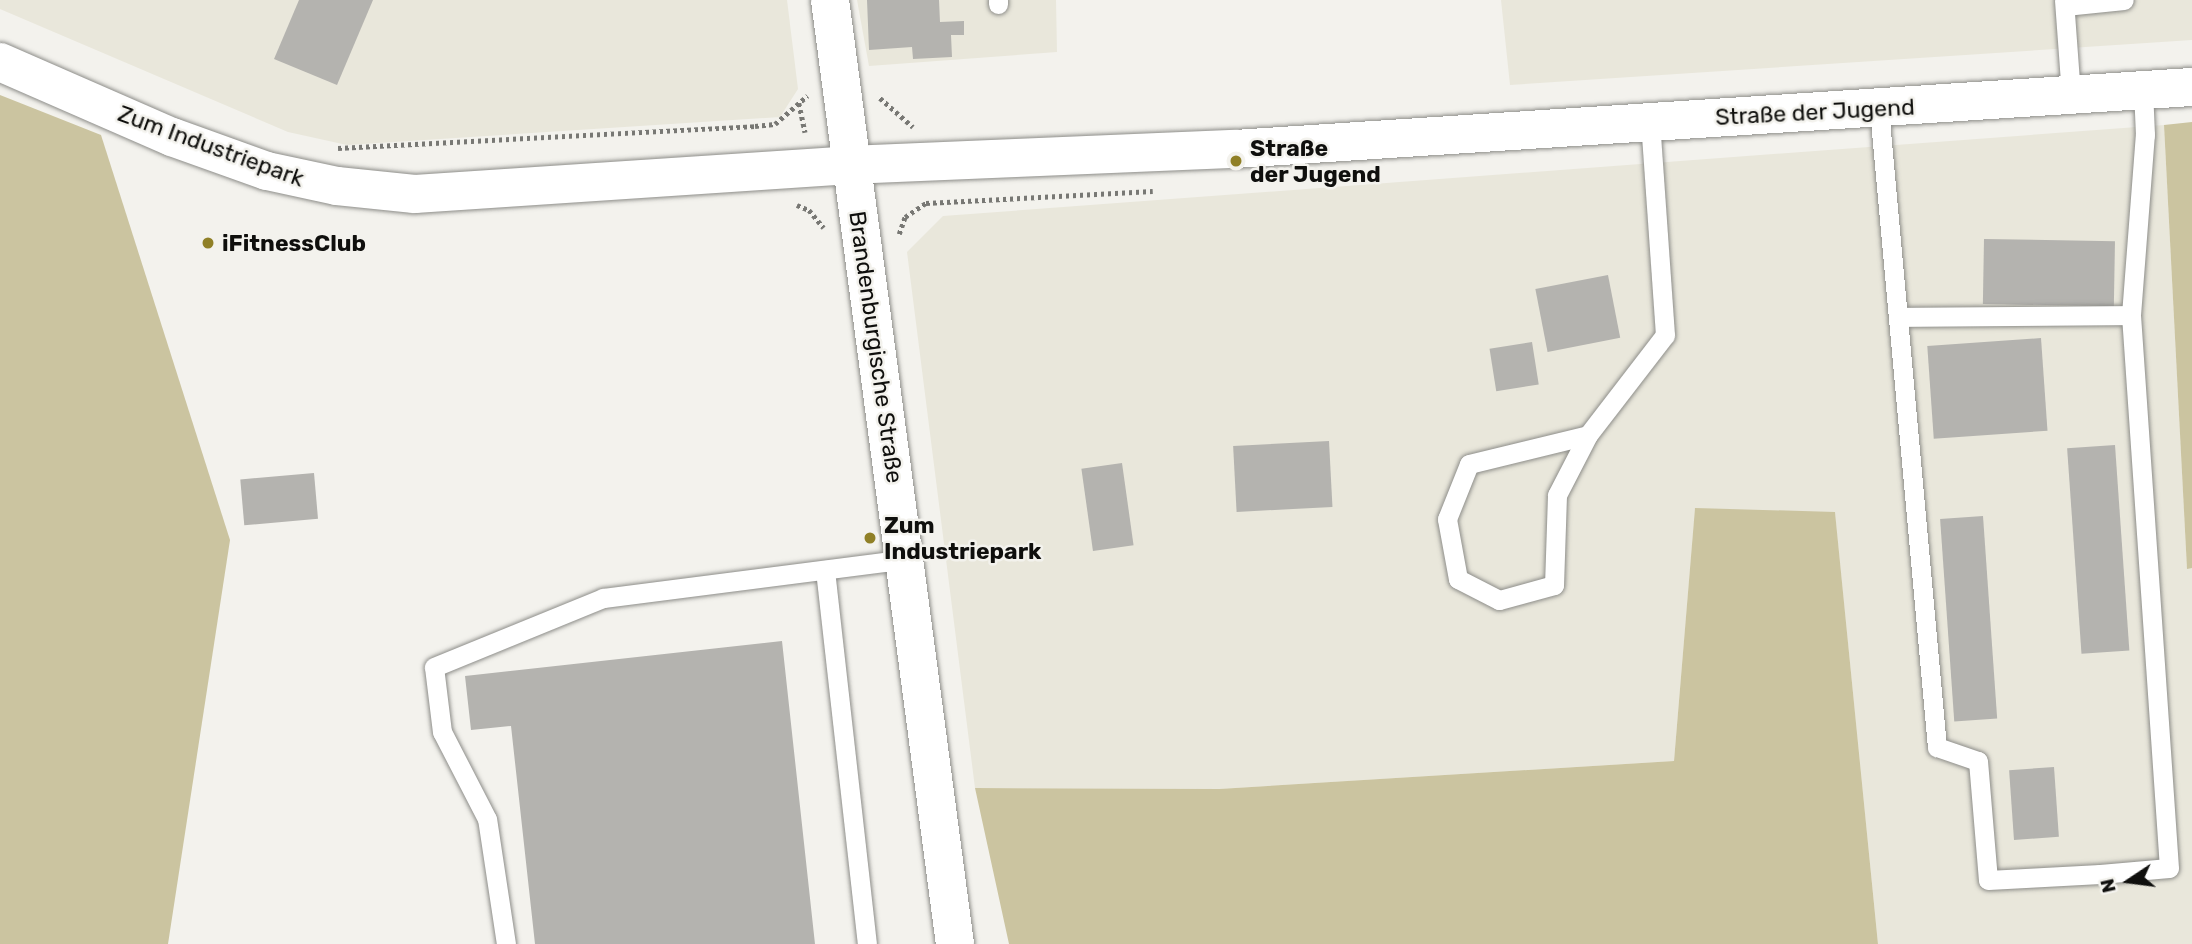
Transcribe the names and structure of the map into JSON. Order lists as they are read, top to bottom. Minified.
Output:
{"streets":{"street":["Straße der Jugend","Zum Industriepark","Brandenburgische Straße"]},"crossings":[["Straße der Jugend","Zum Industriepark"],["Straße der Jugend","Brandenburgische Straße"],["Zum Industriepark","Brandenburgische Straße"]],"places":["Straße der Jugend","iFitnessClub","Zum Industriepark"],"north":"left"}
